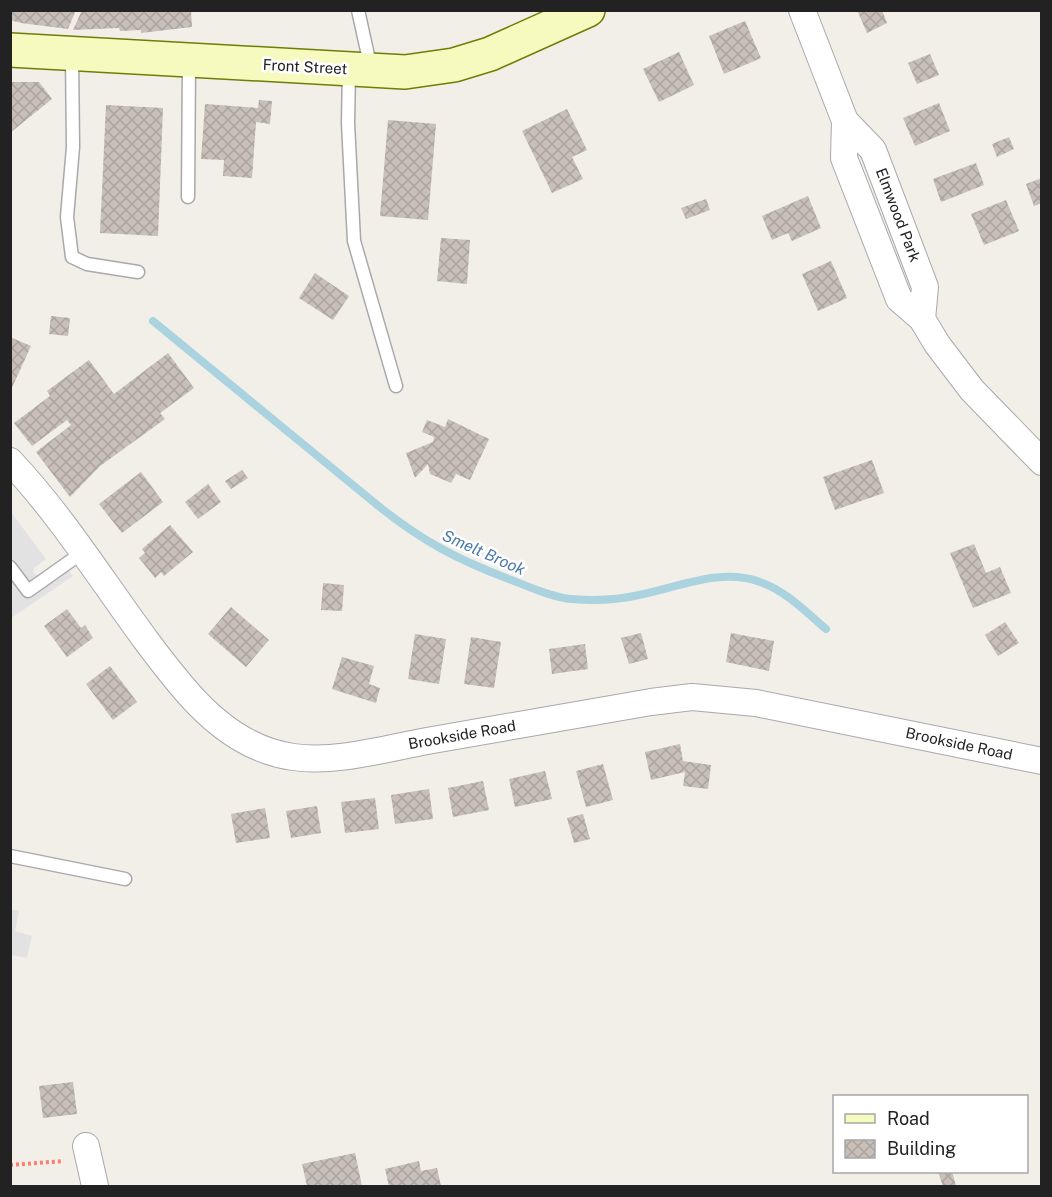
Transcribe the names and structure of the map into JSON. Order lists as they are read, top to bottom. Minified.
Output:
{"streets":{"street":["Front Street","Elmwood Park","Brookside Road"]},"water":["Smelt Brook"],"legend":["Road","Building"]}
